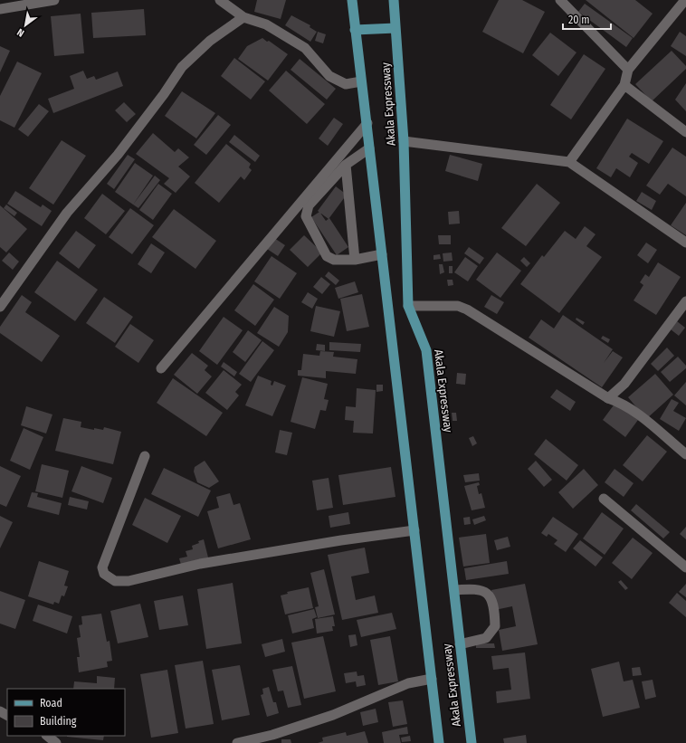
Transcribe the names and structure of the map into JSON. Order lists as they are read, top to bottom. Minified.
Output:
{"streets":{"main road":["Akala Expressway"]},"legend":["Road","Building"],"scale_bar":"20 m","north":"bottom left"}
